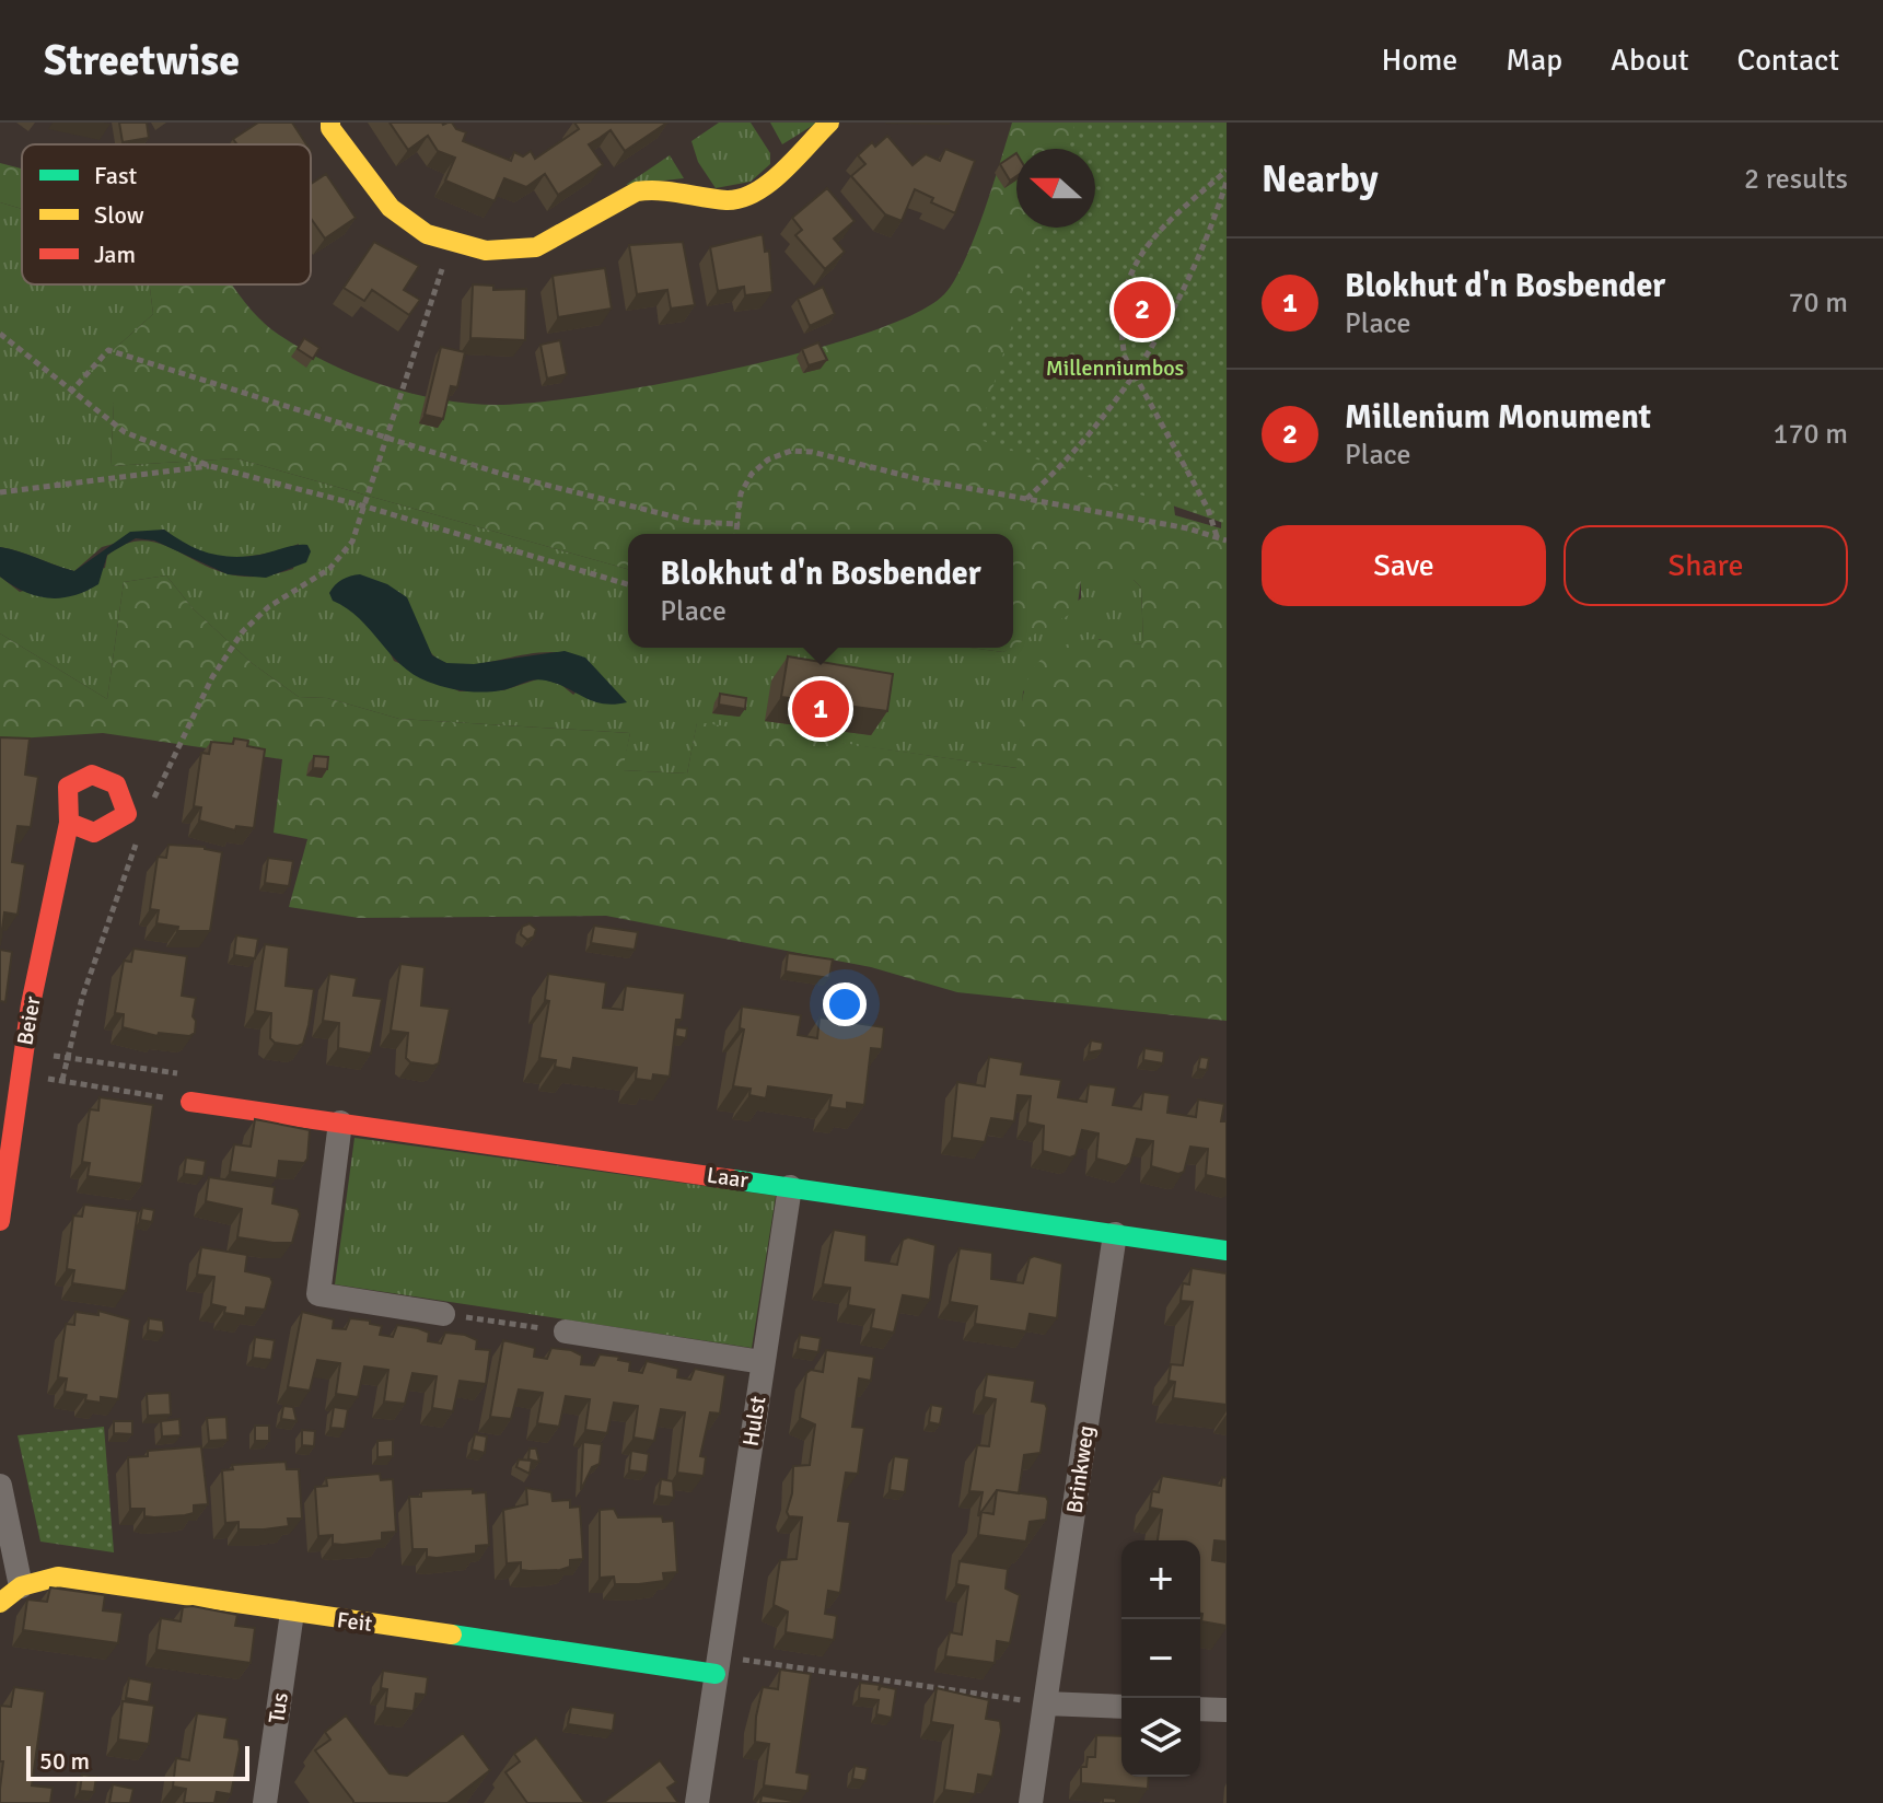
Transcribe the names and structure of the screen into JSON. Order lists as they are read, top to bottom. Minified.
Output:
{"streets":{"street":["Beier","Laar","Hulst","Brinkweg","Feit","Tus"]},"crossings":[["Laar","Hulst"],["Laar","Brinkweg"],["Hulst","Feit"],["Feit","Tus"]],"parks":["Millenniumbos"],"legend":["Fast","Slow","Jam"],"scale_bar":"50 m","north":"left","page":{"header":"Streetwise","nav":["Home","Map","About","Contact"],"heading":["Nearby","2 results"],"list":[{"mark":"1","name":"Blokhut d'n Bosbender","note":"Place","value":"70 m"},{"mark":"2","name":"Millenium Monument","note":"Place","value":"170 m"}],"pins":["2","1"],"buttons":["Save","Share"],"popup":["Blokhut d'n Bosbender","Place"],"map_buttons":["+","−"],"scale":"50 m"}}
